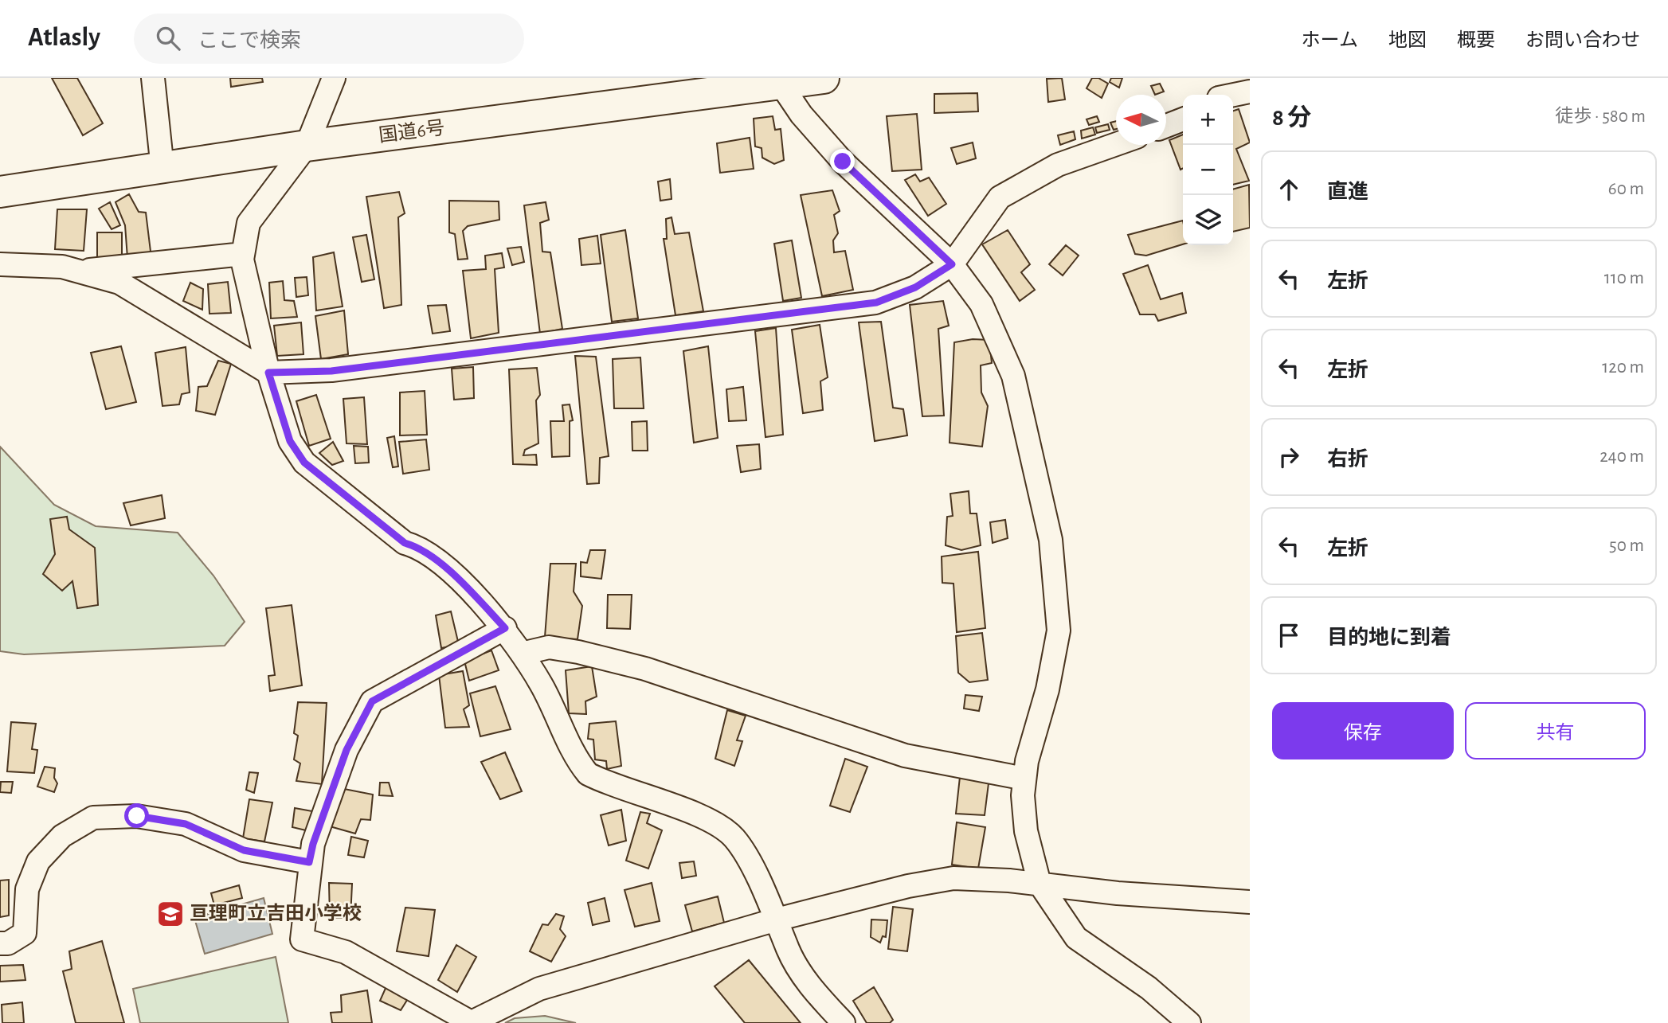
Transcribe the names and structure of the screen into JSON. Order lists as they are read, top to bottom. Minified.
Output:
{"streets":{"highway":["国道6号"]},"places":{"school or university":["亘理町立吉田小学校"]},"north":"left","page":{"header":"Atlasly","search":"ここで検索","nav":["ホーム","地図","概要","お問い合わせ"],"heading":["8 分","徒歩 · 580 m"],"map_buttons":["+","−"],"list":[["直進","60 m"],["左折","110 m"],["左折","120 m"],["右折","240 m"],["左折","50 m"],"目的地に到着"],"buttons":["保存","共有"]}}
